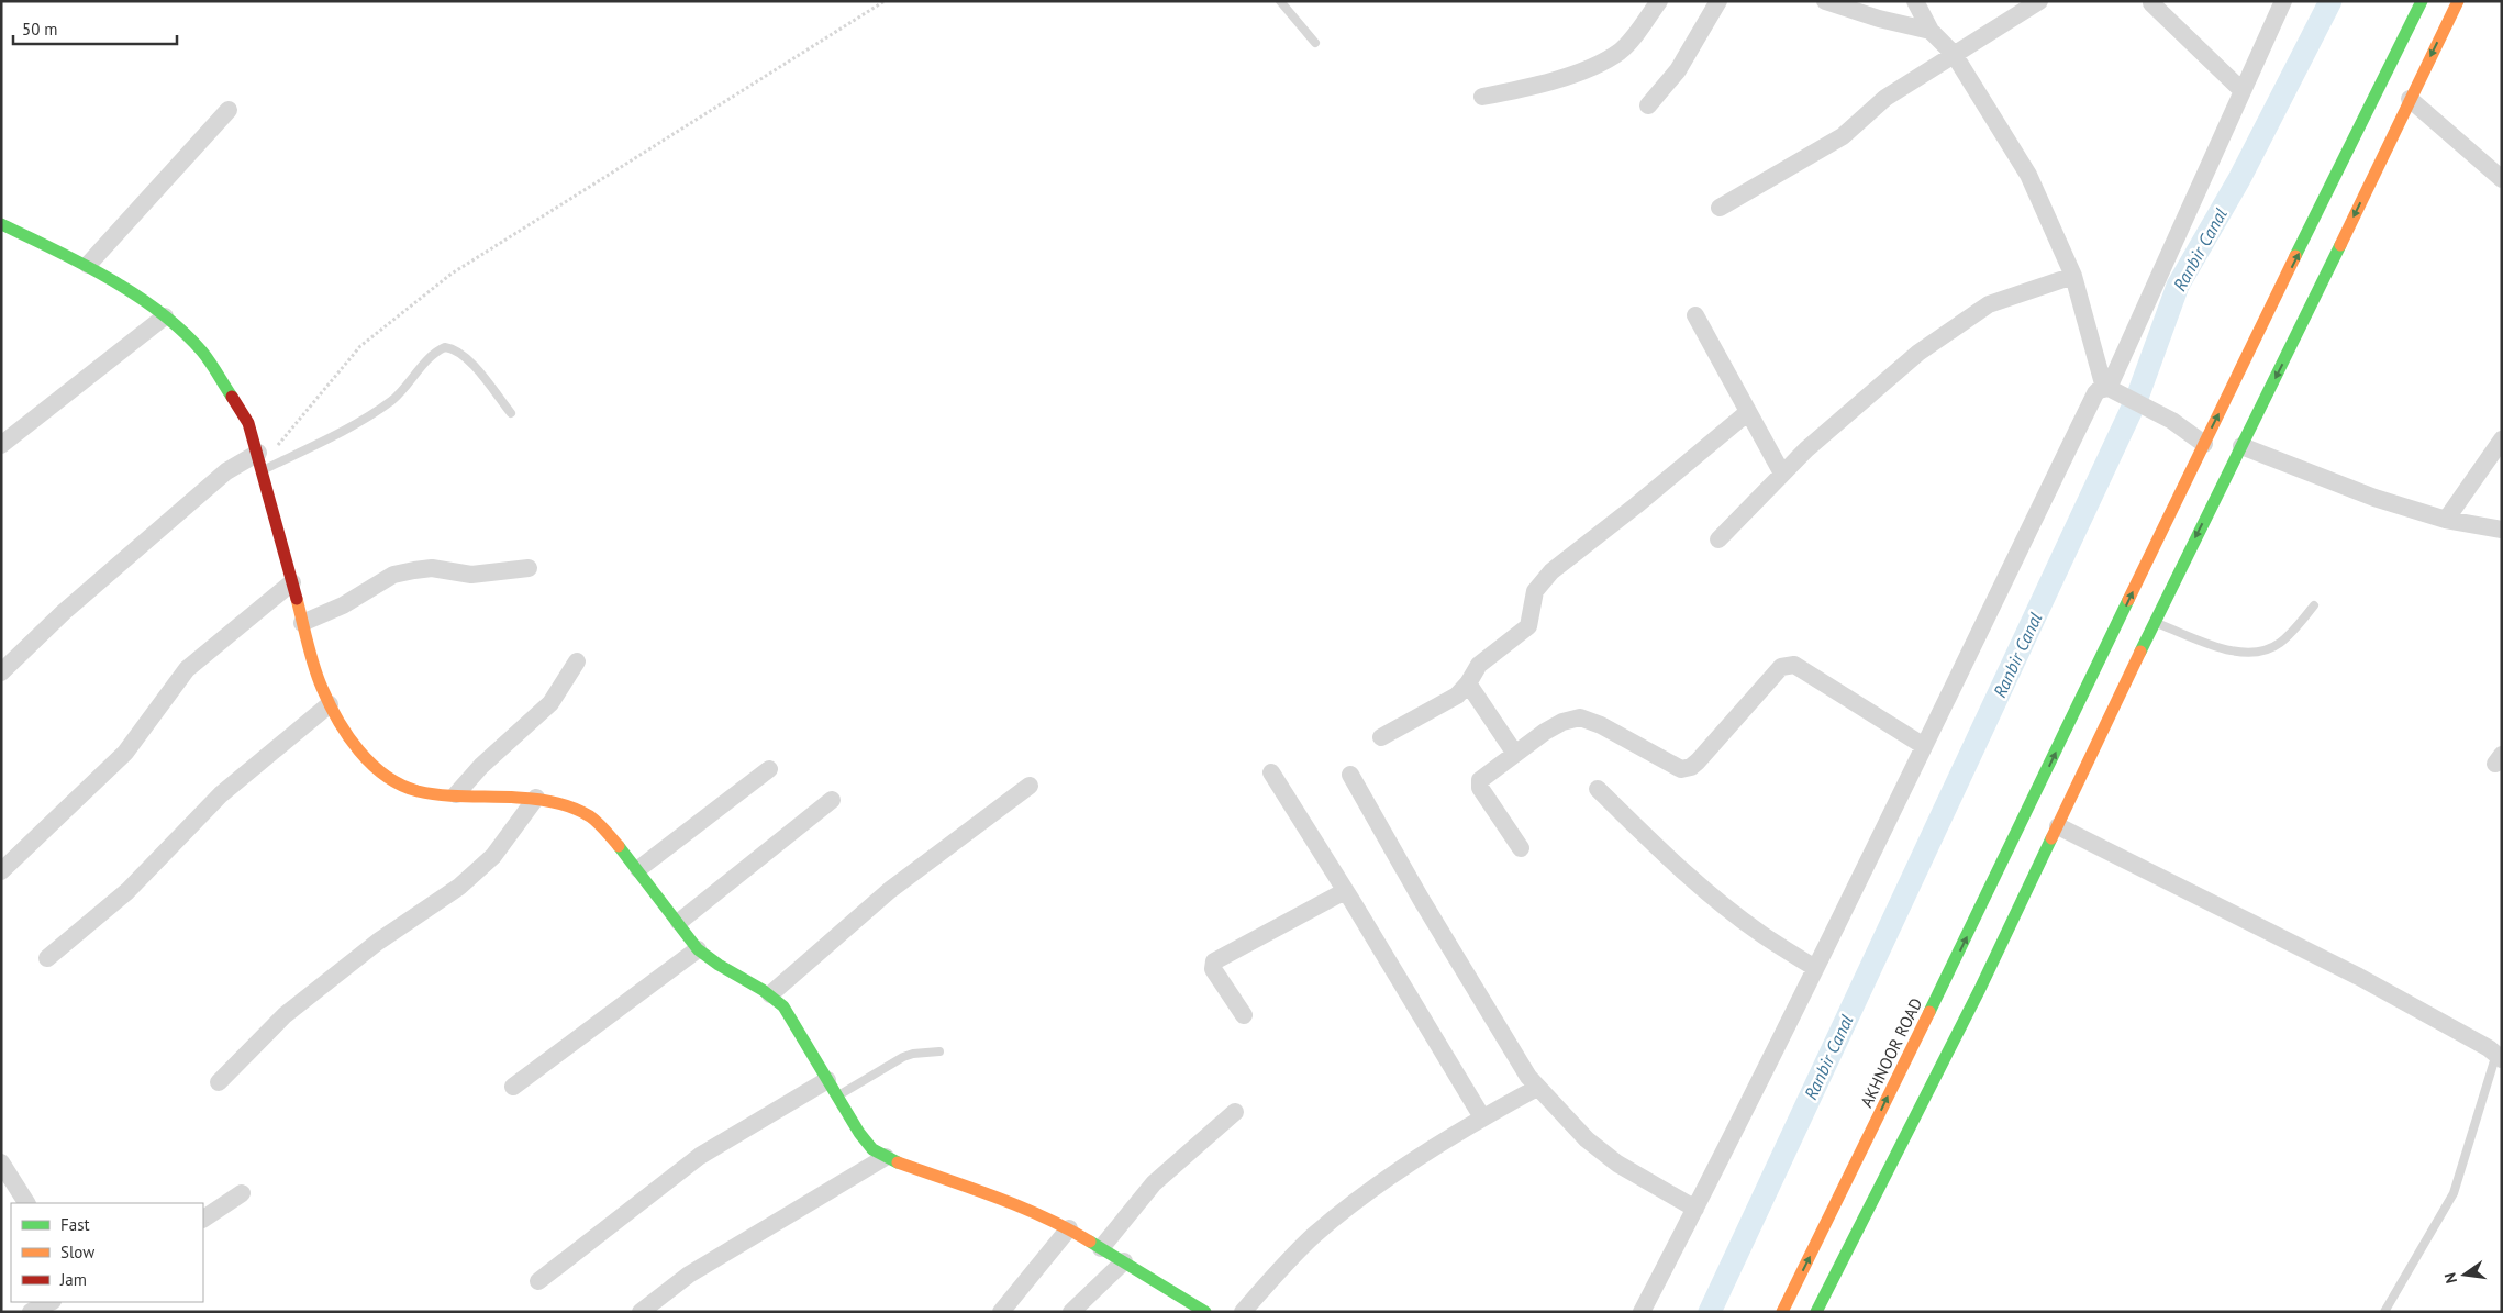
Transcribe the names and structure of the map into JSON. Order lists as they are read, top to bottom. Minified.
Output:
{"streets":{"main road":["AKHNOOR ROAD"]},"water":["Ranbir Canal"],"legend":["Fast","Slow","Jam"],"scale_bar":"50 m","north":"left"}
